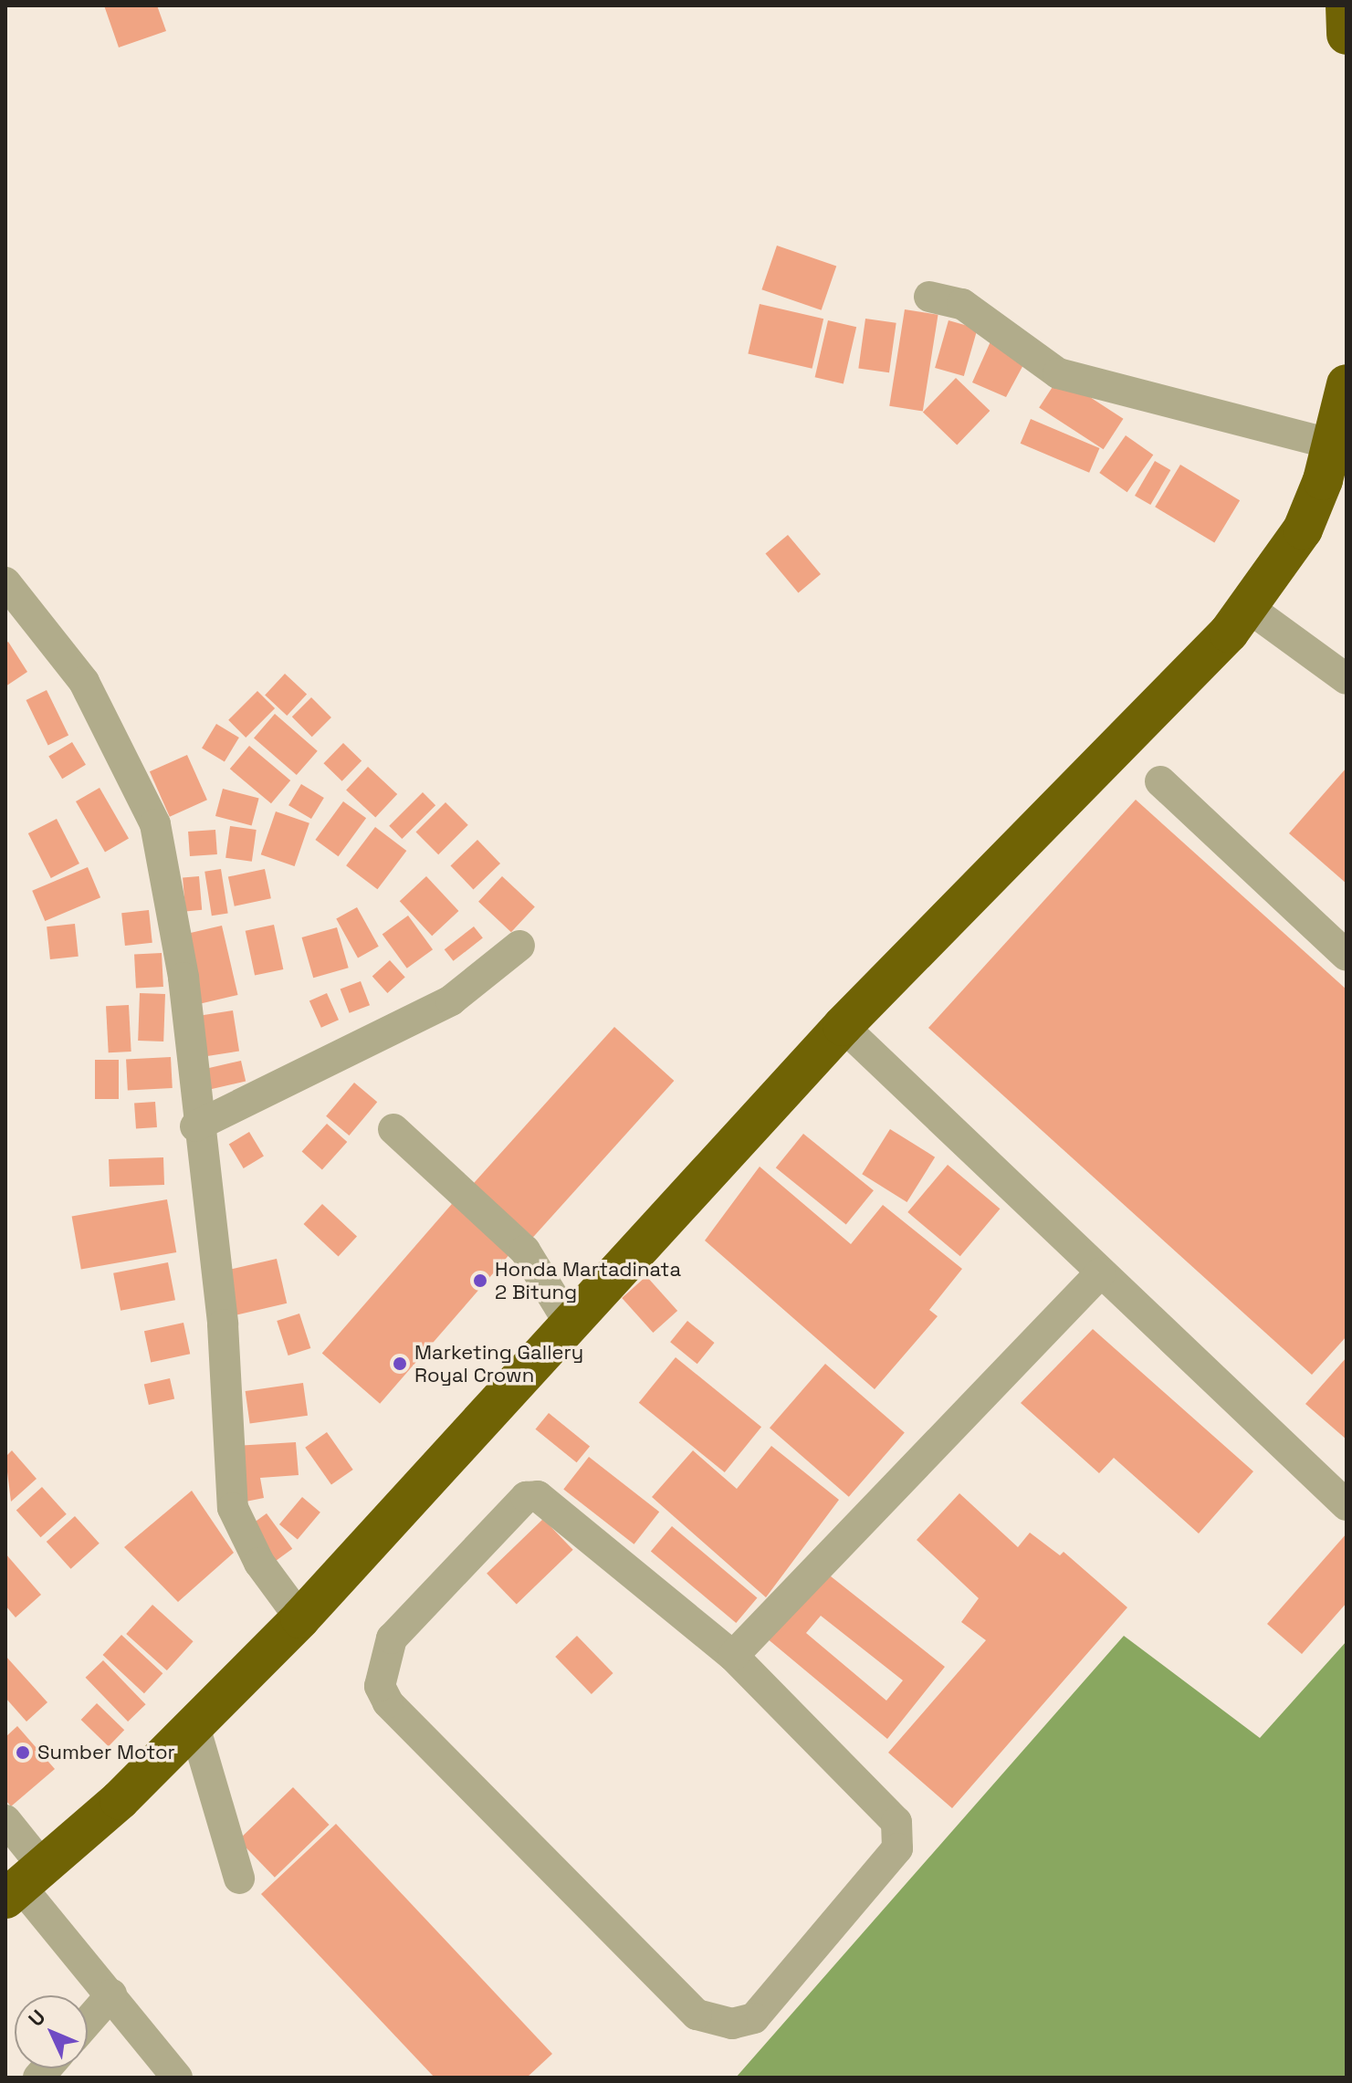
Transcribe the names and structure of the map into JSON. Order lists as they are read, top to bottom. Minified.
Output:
{"places":["Honda Martadinata 2 Bitung","Marketing Gallery Royal Crown","Sumber Motor"],"north":"top left"}
